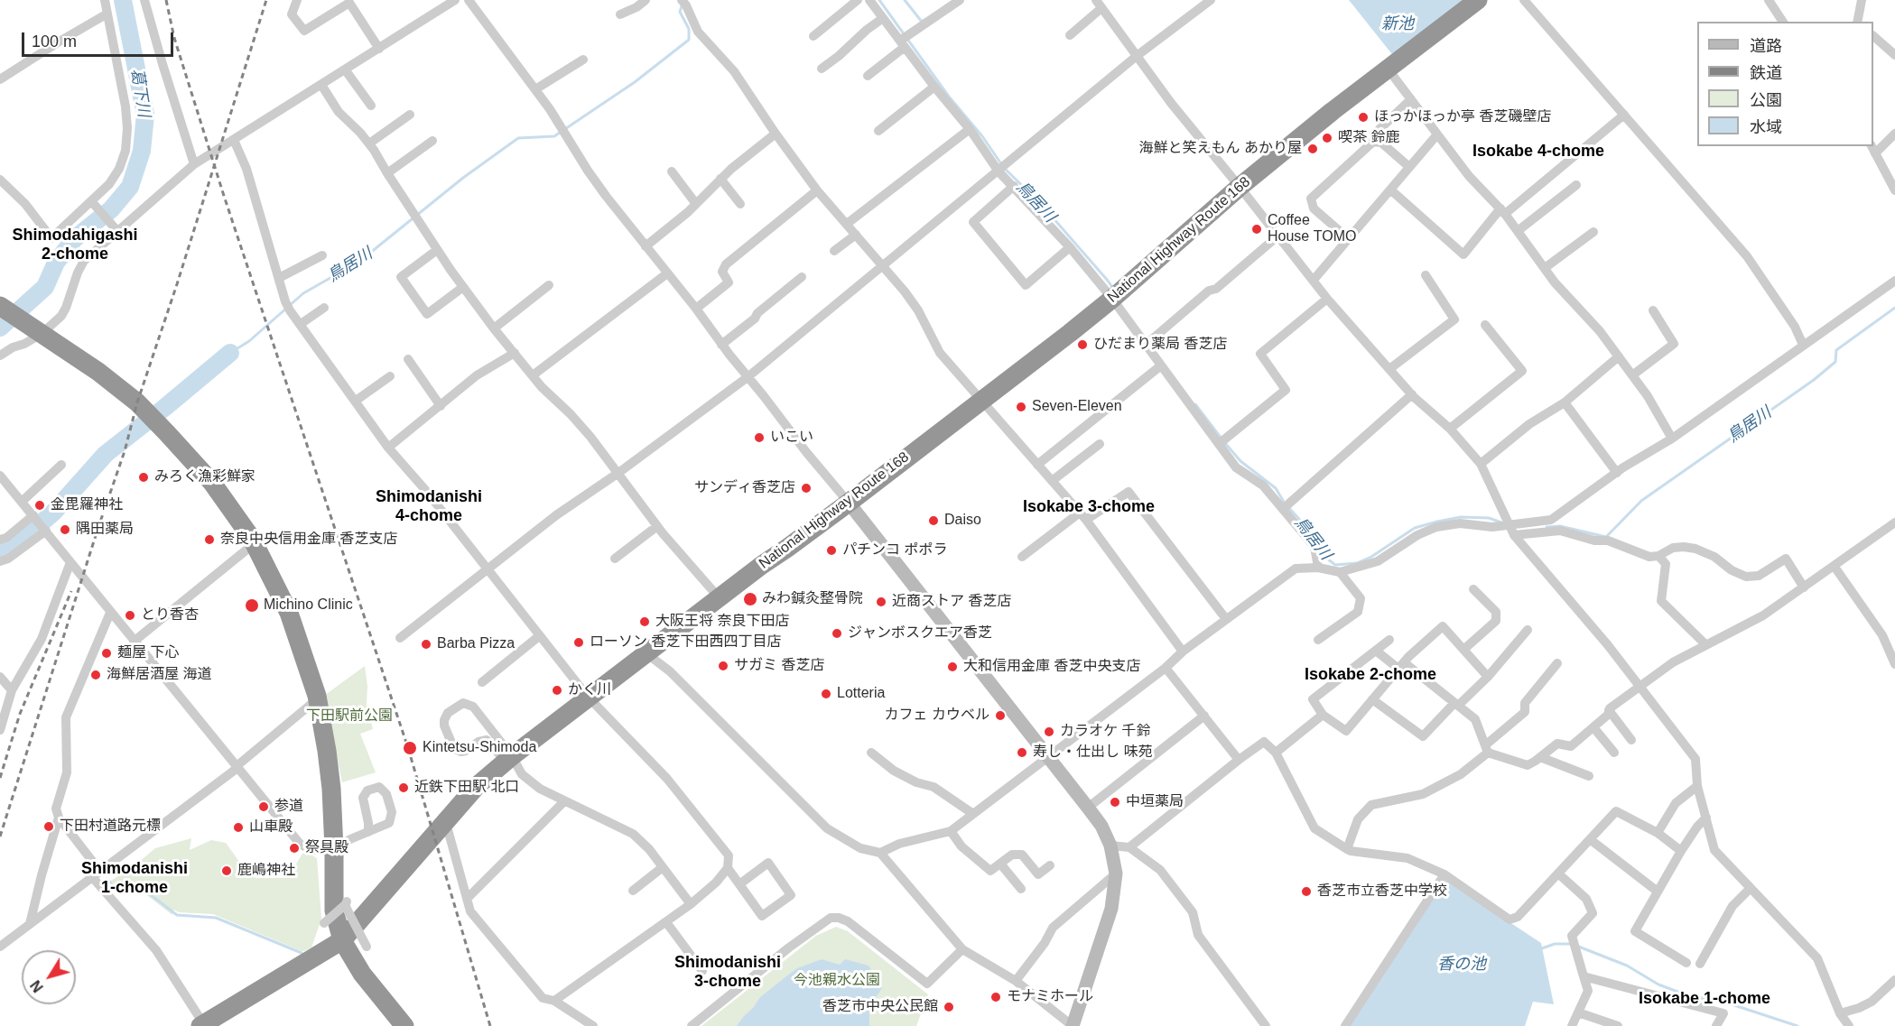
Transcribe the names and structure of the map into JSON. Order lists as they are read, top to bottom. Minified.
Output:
{"streets":{"highway":["National Highway Route 168"]},"districts":["Isokabe 4-chome","Shimodahigashi 2-chome","Shimodanishi 4-chome","Isokabe 3-chome","Isokabe 2-chome","Shimodanishi 1-chome","Shimodanishi 3-chome","Isokabe 1-chome"],"water":["新池","葛下川","鳥居川","香の池"],"parks":["下田駅前公園","今池親水公園"],"places":["ほっかほっか亭 香芝磯壁店","喫茶 鈴鹿","海鮮と笑えもん あかり屋","Coffee House TOMO","ひだまり薬局 香芝店","Seven-Eleven","いこい","みろく漁彩鮮家","サンディ香芝店","金毘羅神社","Daiso","隅田薬局","奈良中央信用金庫 香芝支店","パチンコ ポポラ","みわ鍼灸整骨院","近商ストア 香芝店","Michino Clinic","とり香杏","大阪王将 奈良下田店","ジャンボスクエア香芝","ローソン 香芝下田西四丁目店","Barba Pizza","麺屋 下心","サガミ 香芝店","大和信用金庫 香芝中央支店","海鮮居酒屋 海道","かく川","Lotteria","カフェ カウベル","カラオケ 千鈴","Kintetsu-Shimoda","寿し・仕出し 味苑","近鉄下田駅 北口","中垣薬局","参道","下田村道路元標","山車殿","祭具殿","鹿嶋神社","香芝市立香芝中学校","モナミホール","香芝市中央公民館"],"legend":["道路","鉄道","公園","水域"],"scale_bar":"100 m","north":"bottom left"}
